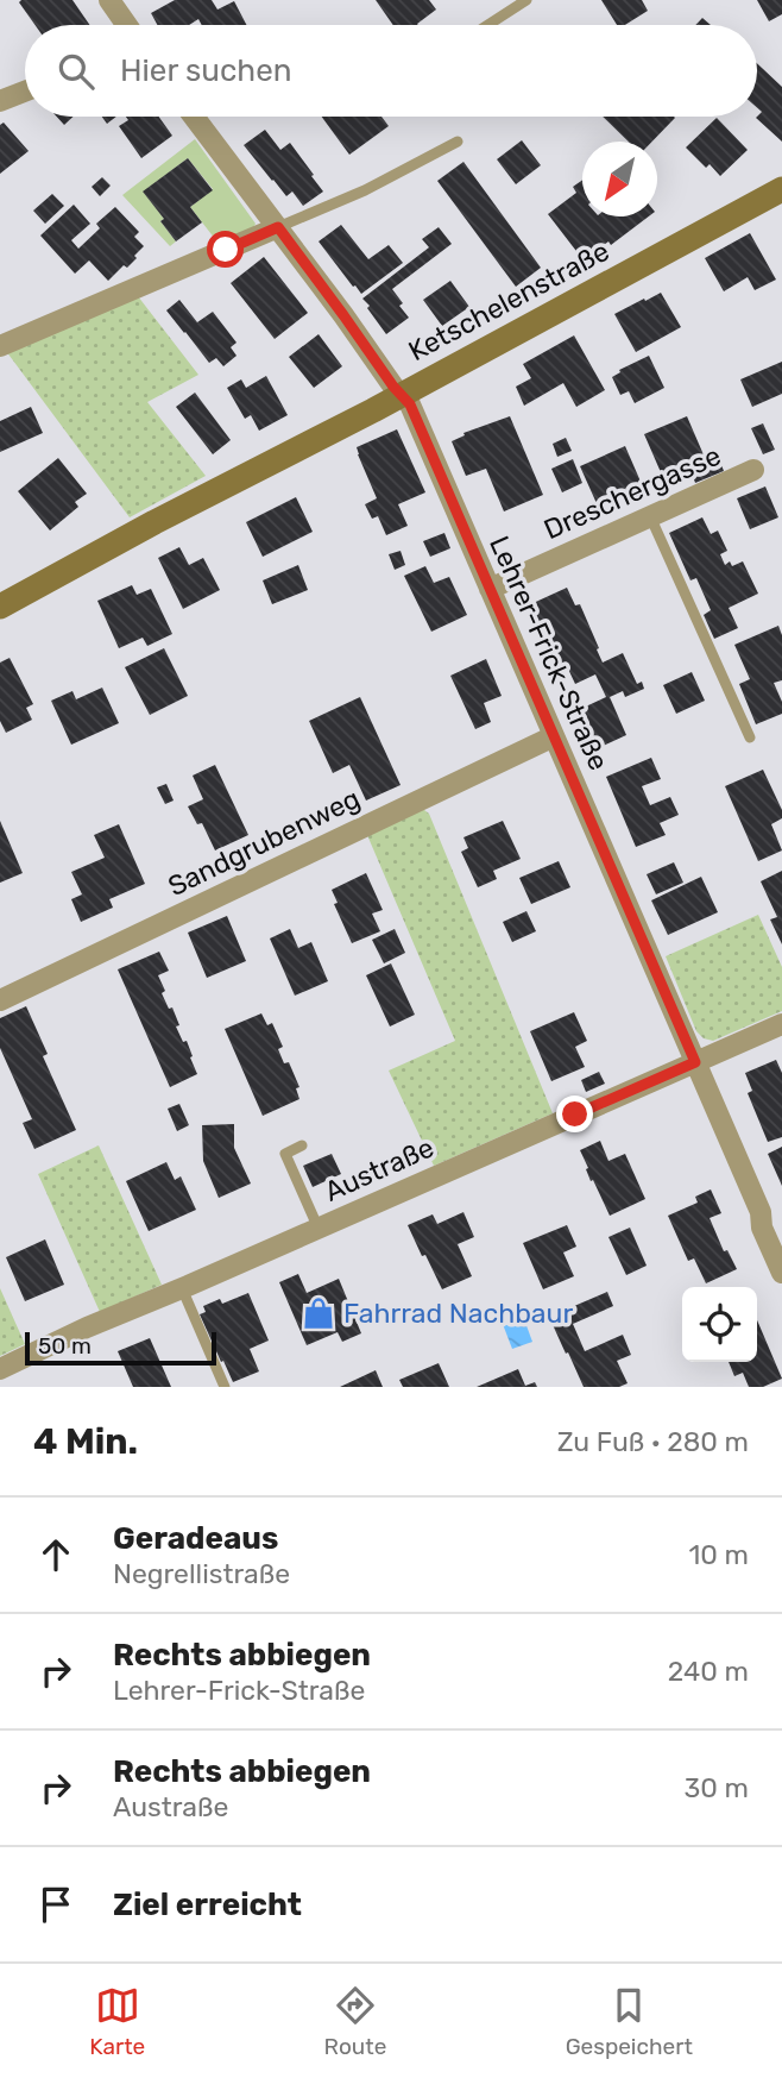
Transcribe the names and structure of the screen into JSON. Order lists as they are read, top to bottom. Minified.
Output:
{"streets":{"main road":["Ketschelenstraße"],"street":["Dreschergasse","Lehrer-Frick-Straße","Sandgrubenweg","Austraße"]},"crossings":[["Ketschelenstraße","Lehrer-Frick-Straße"],["Dreschergasse","Lehrer-Frick-Straße"],["Lehrer-Frick-Straße","Sandgrubenweg"],["Lehrer-Frick-Straße","Austraße"]],"places":{"shop":["Fahrrad Nachbaur"]},"scale_bar":"50 m","north":"bottom left","page":{"search":"Hier suchen","scale":"50 m","heading":["4 Min.","Zu Fuß · 280 m"],"list":[["Geradeaus","Negrellistraße","10 m"],["Rechts abbiegen","Lehrer-Frick-Straße","240 m"],["Rechts abbiegen","Austraße","30 m"],"Ziel erreicht"],"nav":["Karte","Route","Gespeichert"]}}
